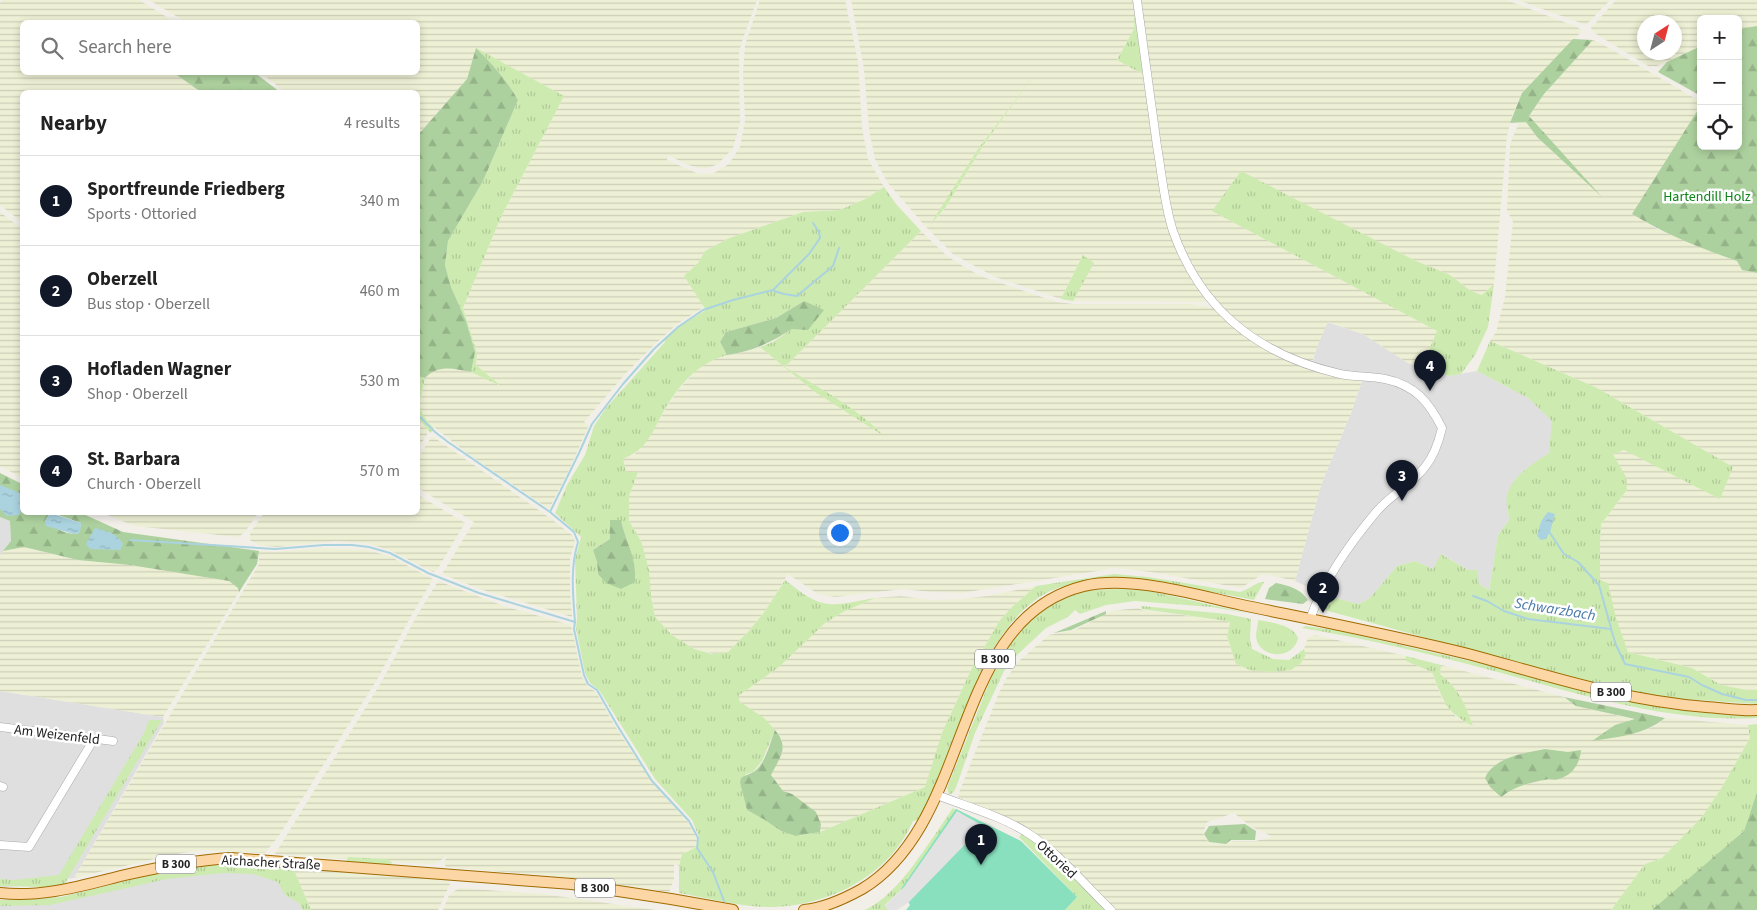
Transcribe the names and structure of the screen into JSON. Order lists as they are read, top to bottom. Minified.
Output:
{"streets":{"main road":["B 300","Aichacher Straße"],"street":["Am Weizenfeld","Ottoried"]},"crossings":[["B 300","Ottoried"]],"water":["Schwarzbach"],"parks":["Hartendill Holz"],"north":"top right","page":{"map_buttons":["+","−"],"search":"Search here","heading":["Nearby","4 results"],"list":[{"mark":"1","name":"Sportfreunde Friedberg","note":"Sports · Ottoried","value":"340 m"},{"mark":"2","name":"Oberzell","note":"Bus stop · Oberzell","value":"460 m"},{"mark":"3","name":"Hofladen Wagner","note":"Shop · Oberzell","value":"530 m"},{"mark":"4","name":"St. Barbara","note":"Church · Oberzell","value":"570 m"}],"pins":["4","3","2","1"]}}
